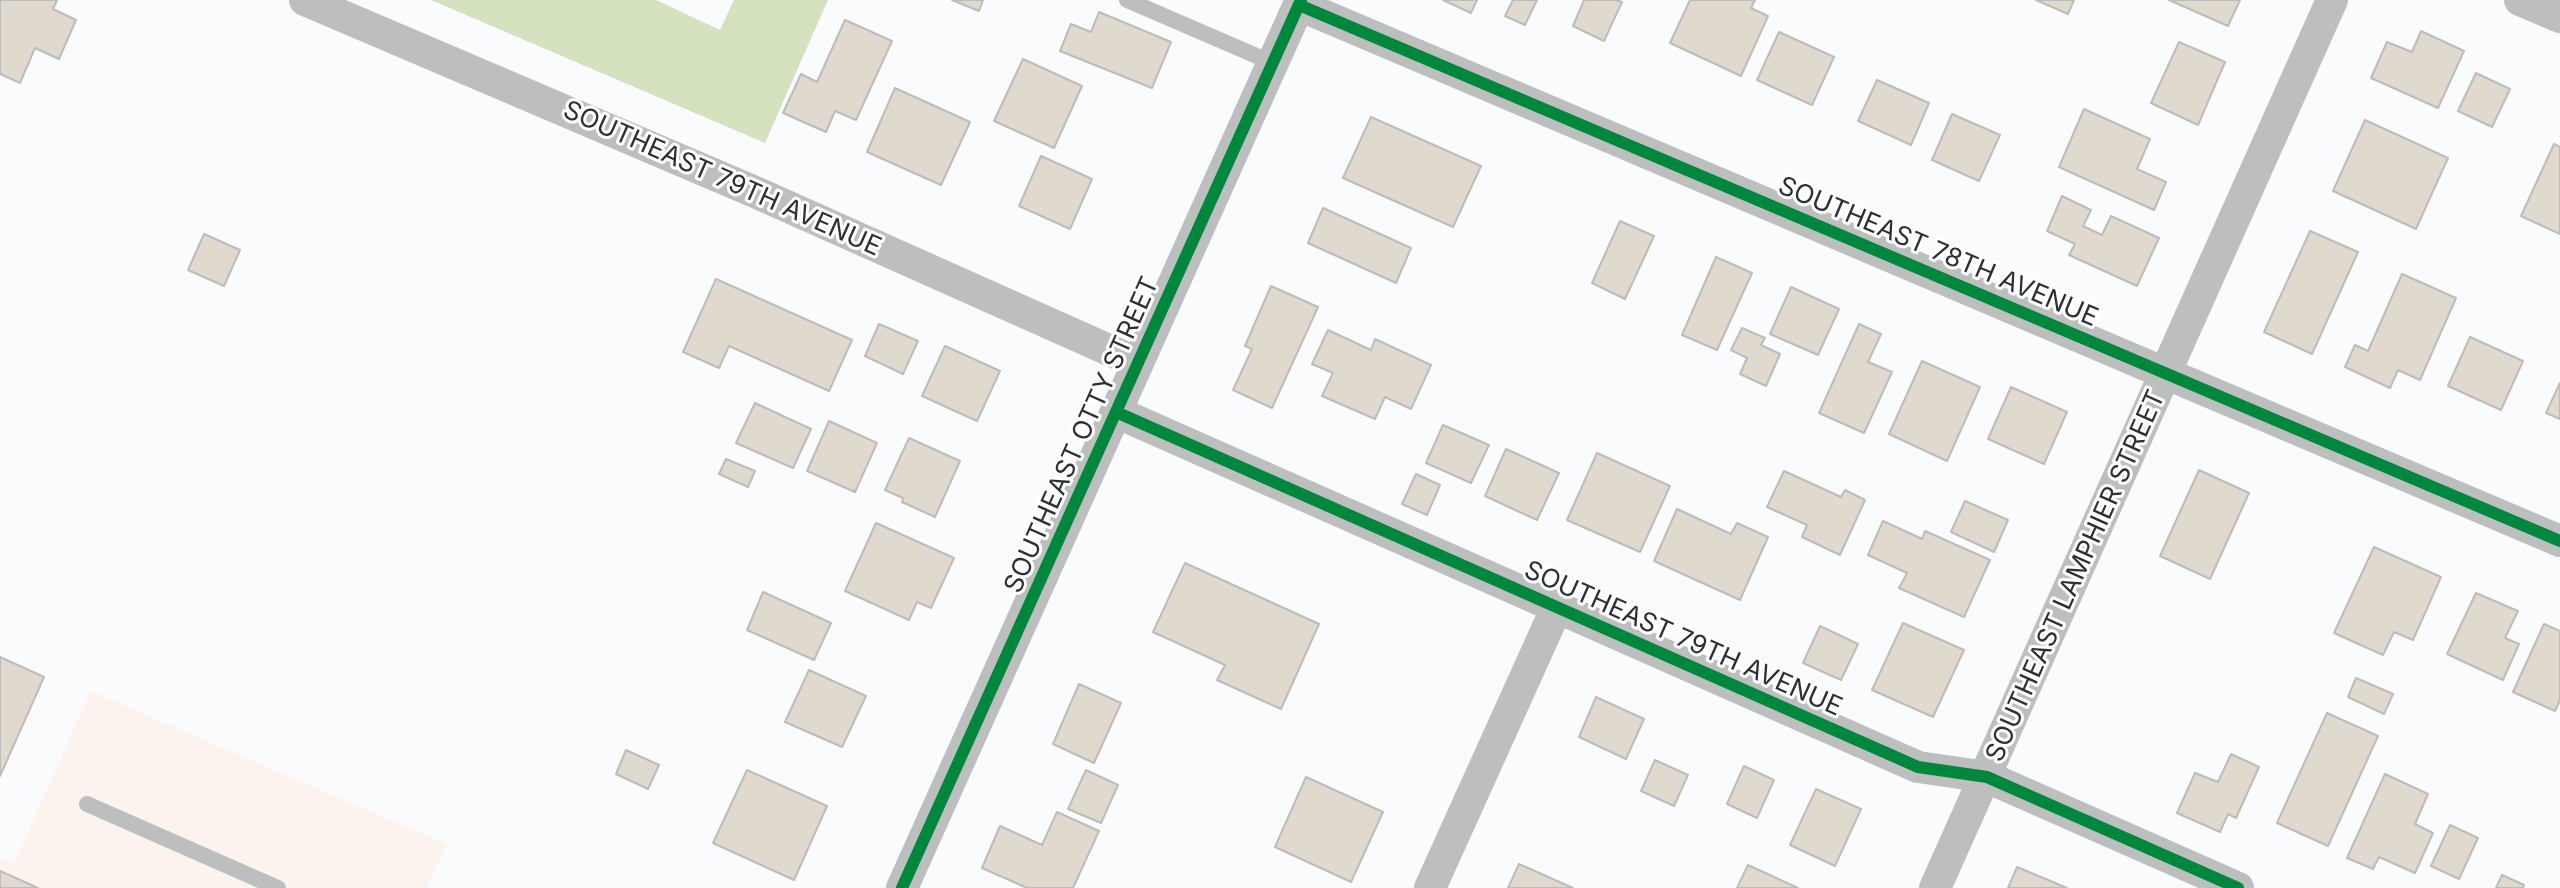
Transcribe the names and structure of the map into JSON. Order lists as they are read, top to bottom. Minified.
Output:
{"streets":{"street":["SOUTHEAST 79TH AVENUE","SOUTHEAST 78TH AVENUE","SOUTHEAST OTTY STREET","SOUTHEAST LAMPHIER STREET"]},"crossings":[["SOUTHEAST 79TH AVENUE","SOUTHEAST OTTY STREET"],["SOUTHEAST 79TH AVENUE","SOUTHEAST LAMPHIER STREET"],["SOUTHEAST 78TH AVENUE","SOUTHEAST OTTY STREET"],["SOUTHEAST 78TH AVENUE","SOUTHEAST LAMPHIER STREET"]]}
